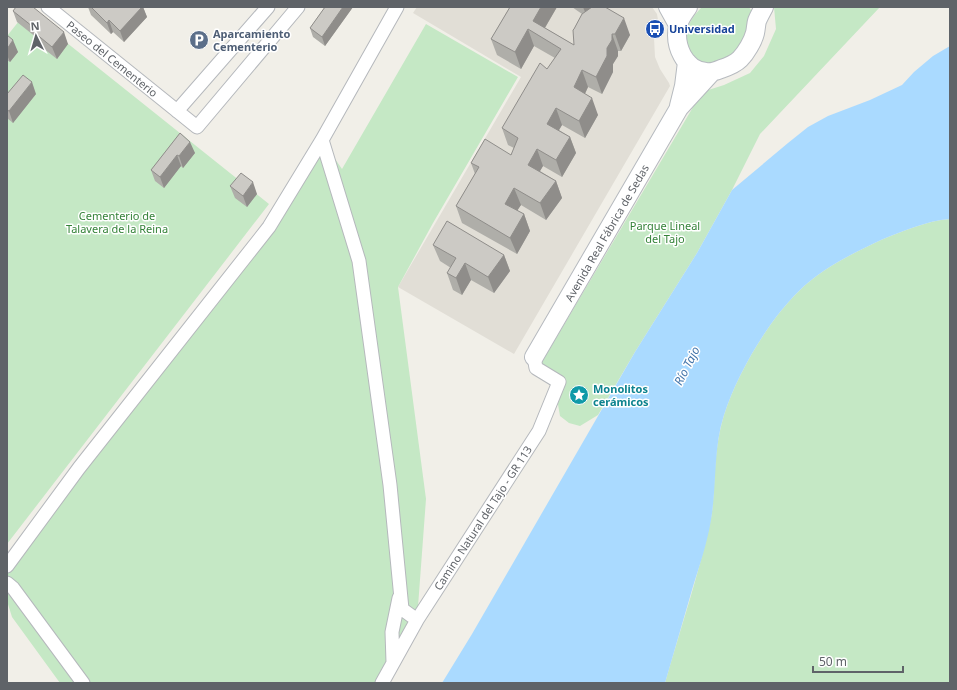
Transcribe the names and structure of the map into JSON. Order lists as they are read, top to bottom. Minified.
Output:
{"streets":{"street":["Paseo del Cementerio","Avenida Real Fábrica de Sedas","Camino Natural del Tajo - GR 113"]},"crossings":[["Avenida Real Fábrica de Sedas","Camino Natural del Tajo - GR 113"]],"water":["Río Tajo"],"parks":["Cementerio de Talavera de la Reina","Parque Lineal del Tajo"],"places":{"bus stop":["Universidad"],"parking":["Aparcamiento Cementerio"],"place":["Monolitos cerámicos"]},"scale_bar":"50 m","north":"top"}
